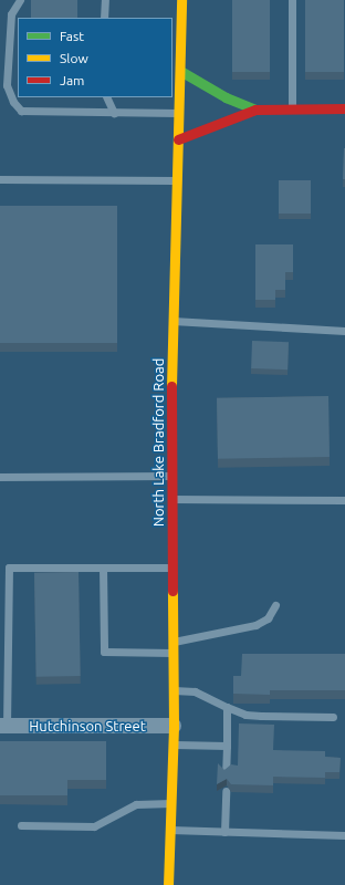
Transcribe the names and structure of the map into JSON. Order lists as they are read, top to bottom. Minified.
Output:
{"streets":{"main road":["North Lake Bradford Road"],"street":["Hutchinson Street"]},"crossings":[["North Lake Bradford Road","Hutchinson Street"]],"legend":["Fast","Slow","Jam"]}
